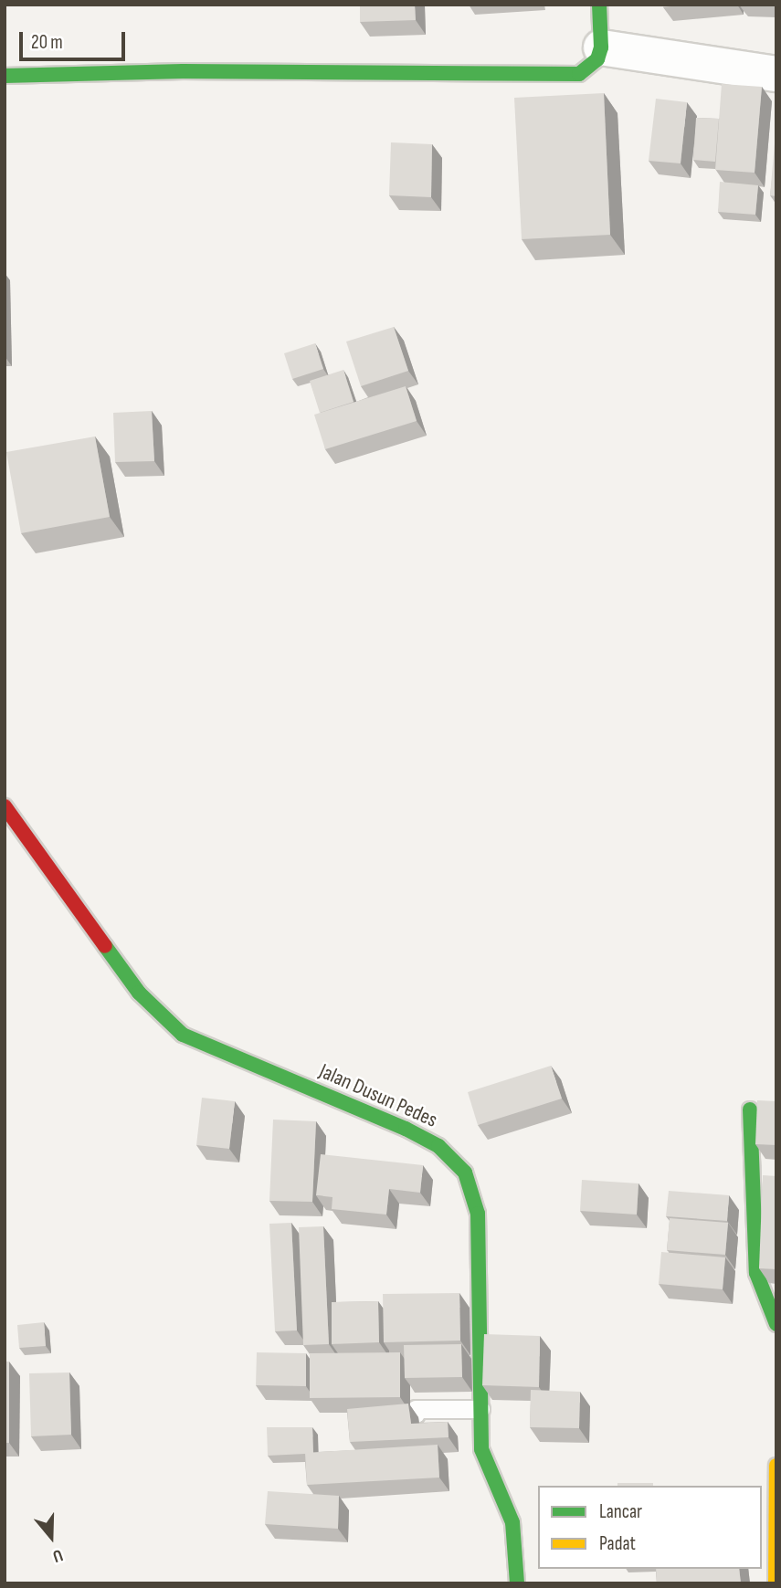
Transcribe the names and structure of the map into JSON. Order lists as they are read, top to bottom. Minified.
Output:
{"streets":{"street":["Jalan Dusun Pedes"]},"legend":["Lancar","Padat"],"scale_bar":"20 m","north":"bottom"}
